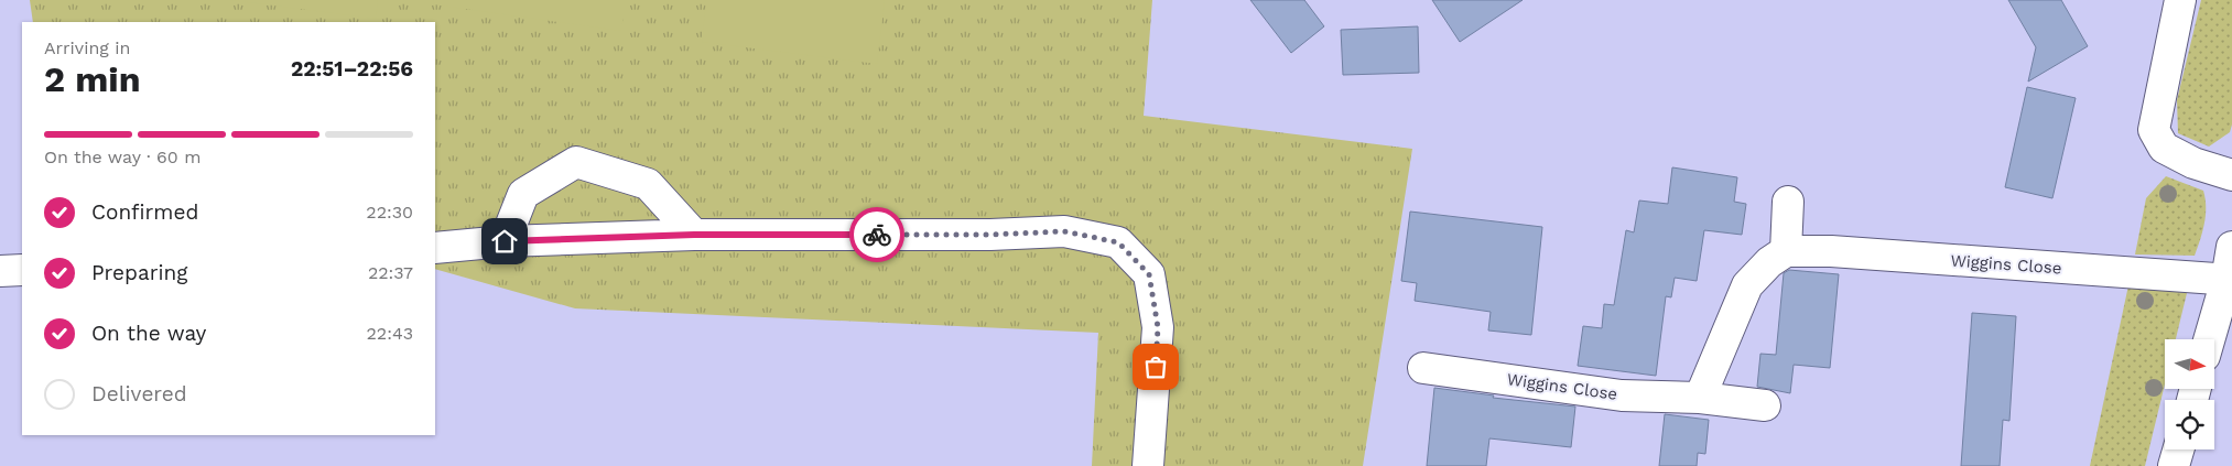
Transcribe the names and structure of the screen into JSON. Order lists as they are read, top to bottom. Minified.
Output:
{"streets":{"main road":["Wiggins Close"]},"north":"right","page":{"heading":["2 min","Arriving in","22:51–22:56"],"bar":"On the way · 60 m","list":[["Confirmed","22:30"],["Preparing","22:37"],["On the way","22:43"],"Delivered"]}}
